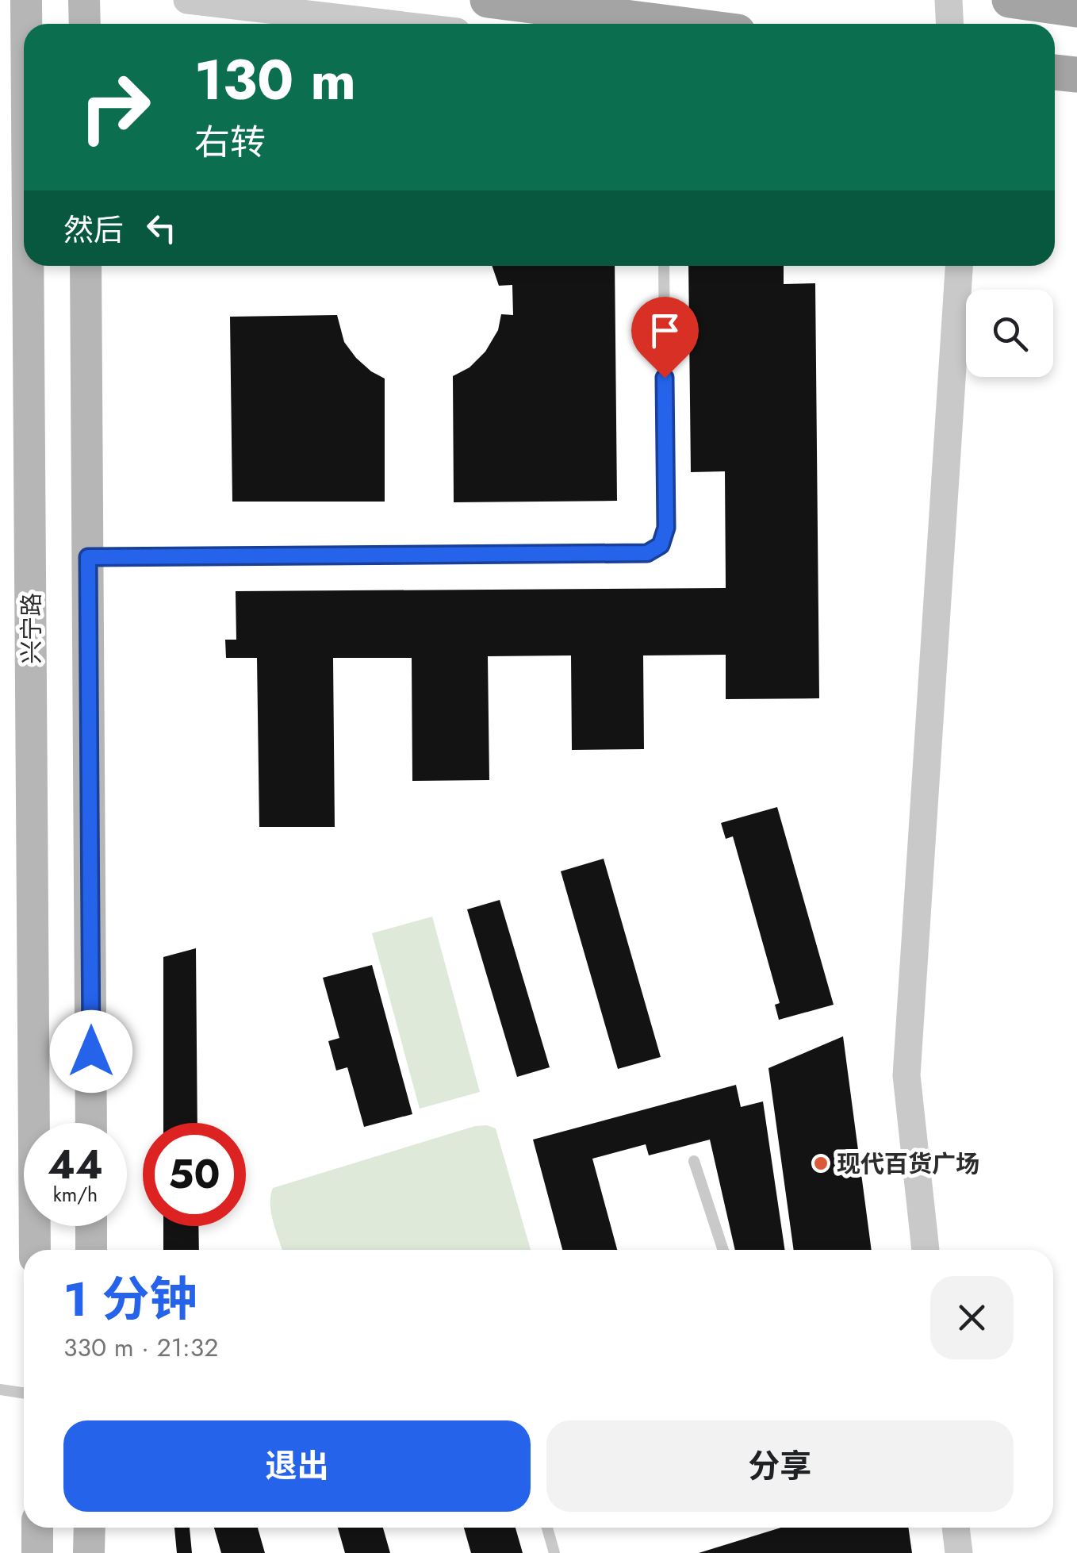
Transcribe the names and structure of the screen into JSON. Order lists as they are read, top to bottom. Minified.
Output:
{"streets":{"main road":["兴宁路"]},"places":["现代百货广场"],"page":{"turn":["130 m","右转"],"then":"然后","speed":"44 km/h","limit":"50","heading":["1 分钟","330 m · 21:32"],"buttons":["退出","分享"]}}
